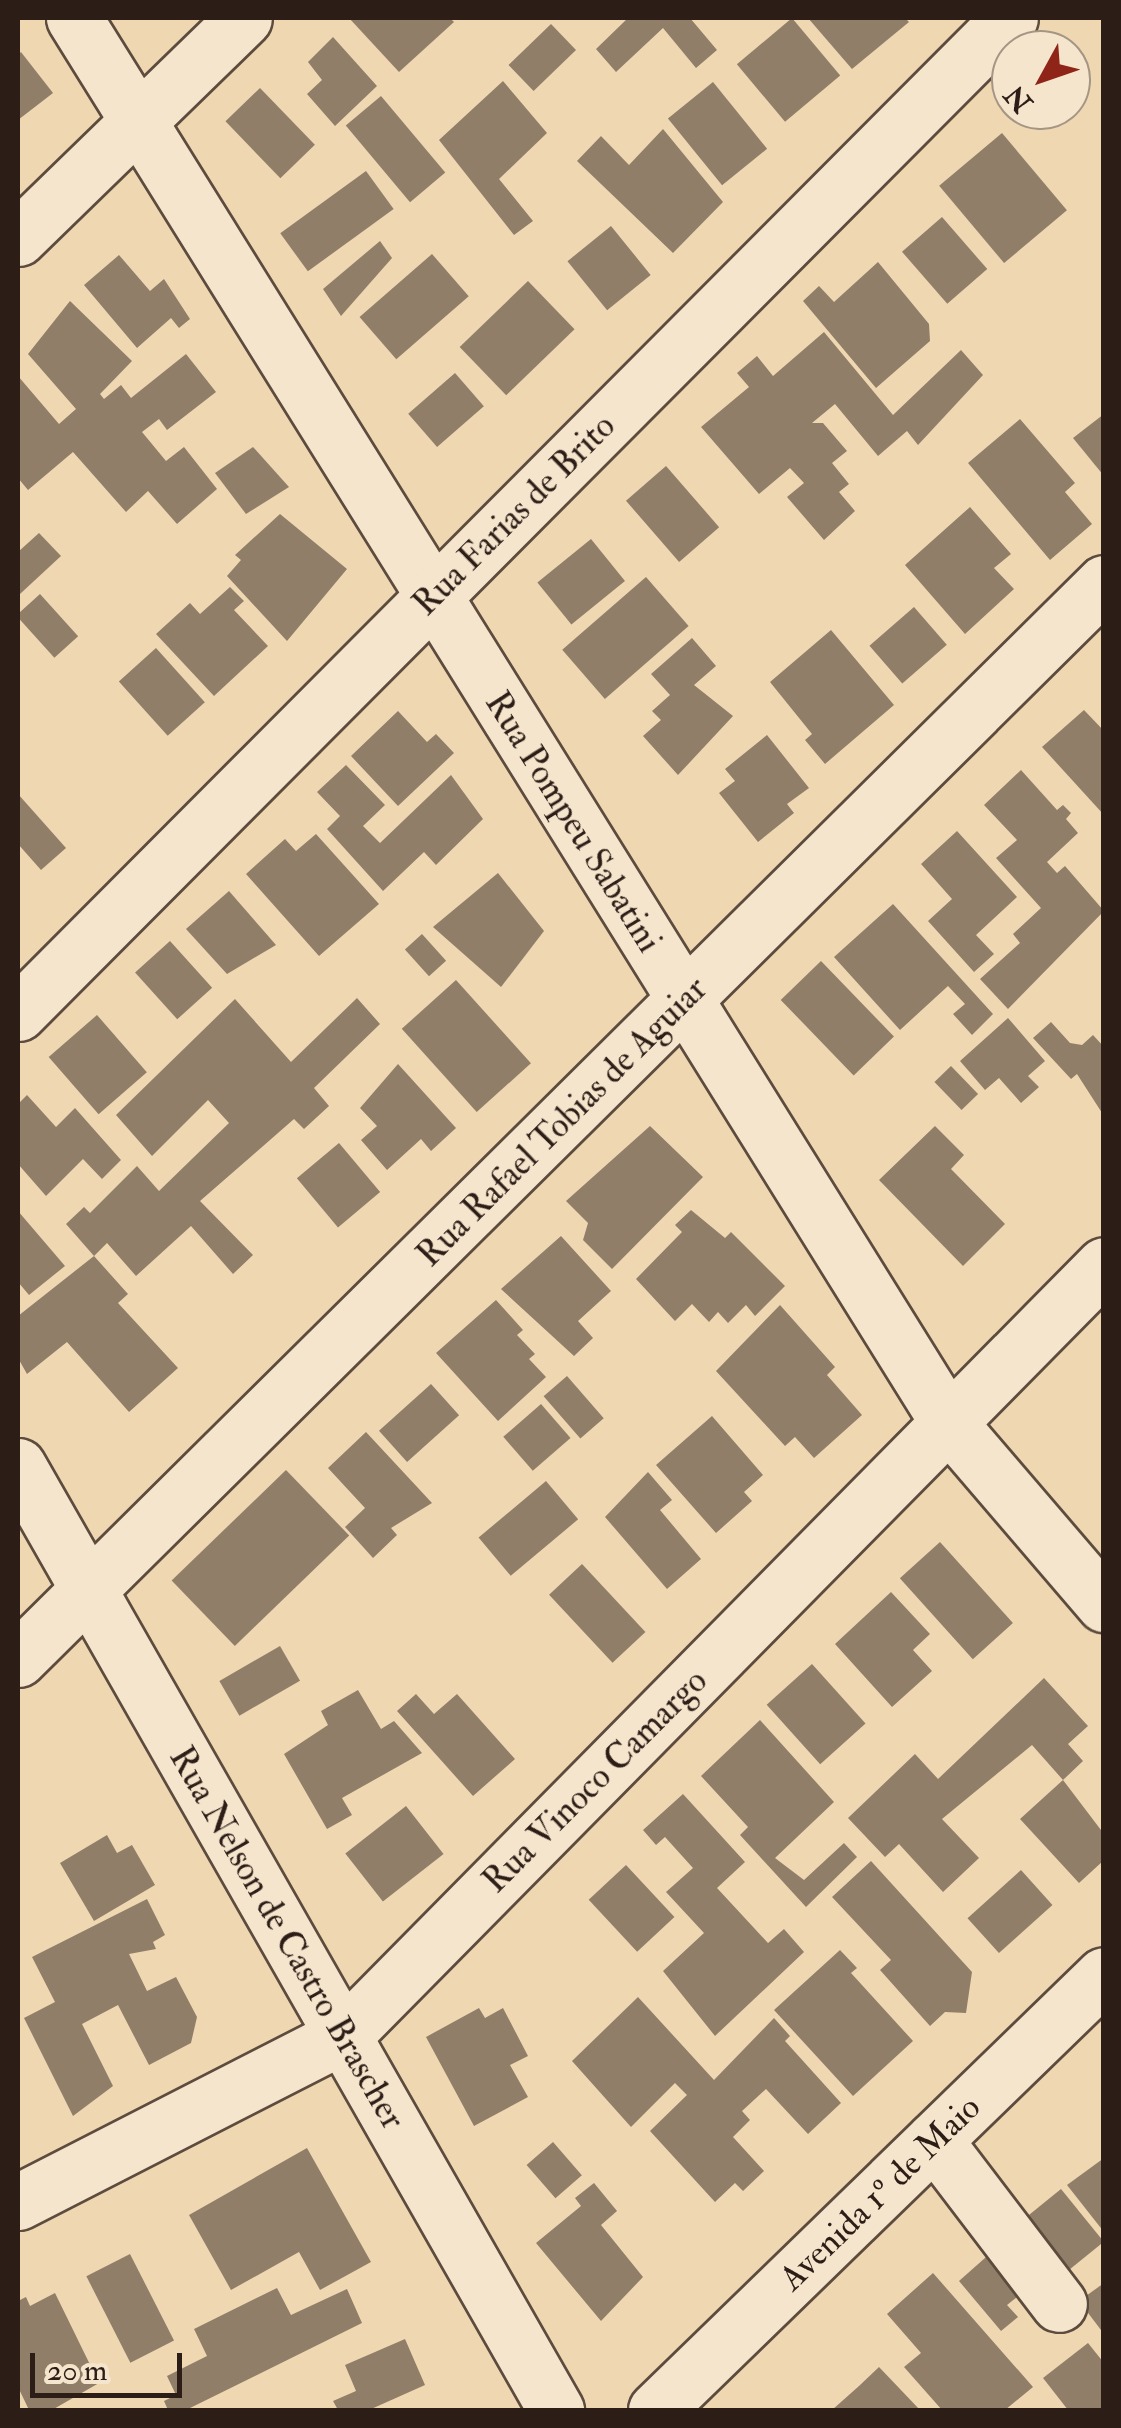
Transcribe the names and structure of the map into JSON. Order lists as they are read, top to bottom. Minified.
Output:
{"streets":{"street":["Rua Farias de Brito","Rua Pompeu Sabatini","Rua Rafael Tobias de Aguiar","Rua Vinoco Camargo","Rua Nelson de Castro Brascher","Avenida 1º de Maio"]},"crossings":[["Rua Farias de Brito","Rua Pompeu Sabatini"],["Rua Pompeu Sabatini","Rua Rafael Tobias de Aguiar"],["Rua Pompeu Sabatini","Rua Vinoco Camargo"],["Rua Rafael Tobias de Aguiar","Rua Nelson de Castro Brascher"],["Rua Vinoco Camargo","Rua Nelson de Castro Brascher"]],"scale_bar":"20 m","north":"bottom left"}
